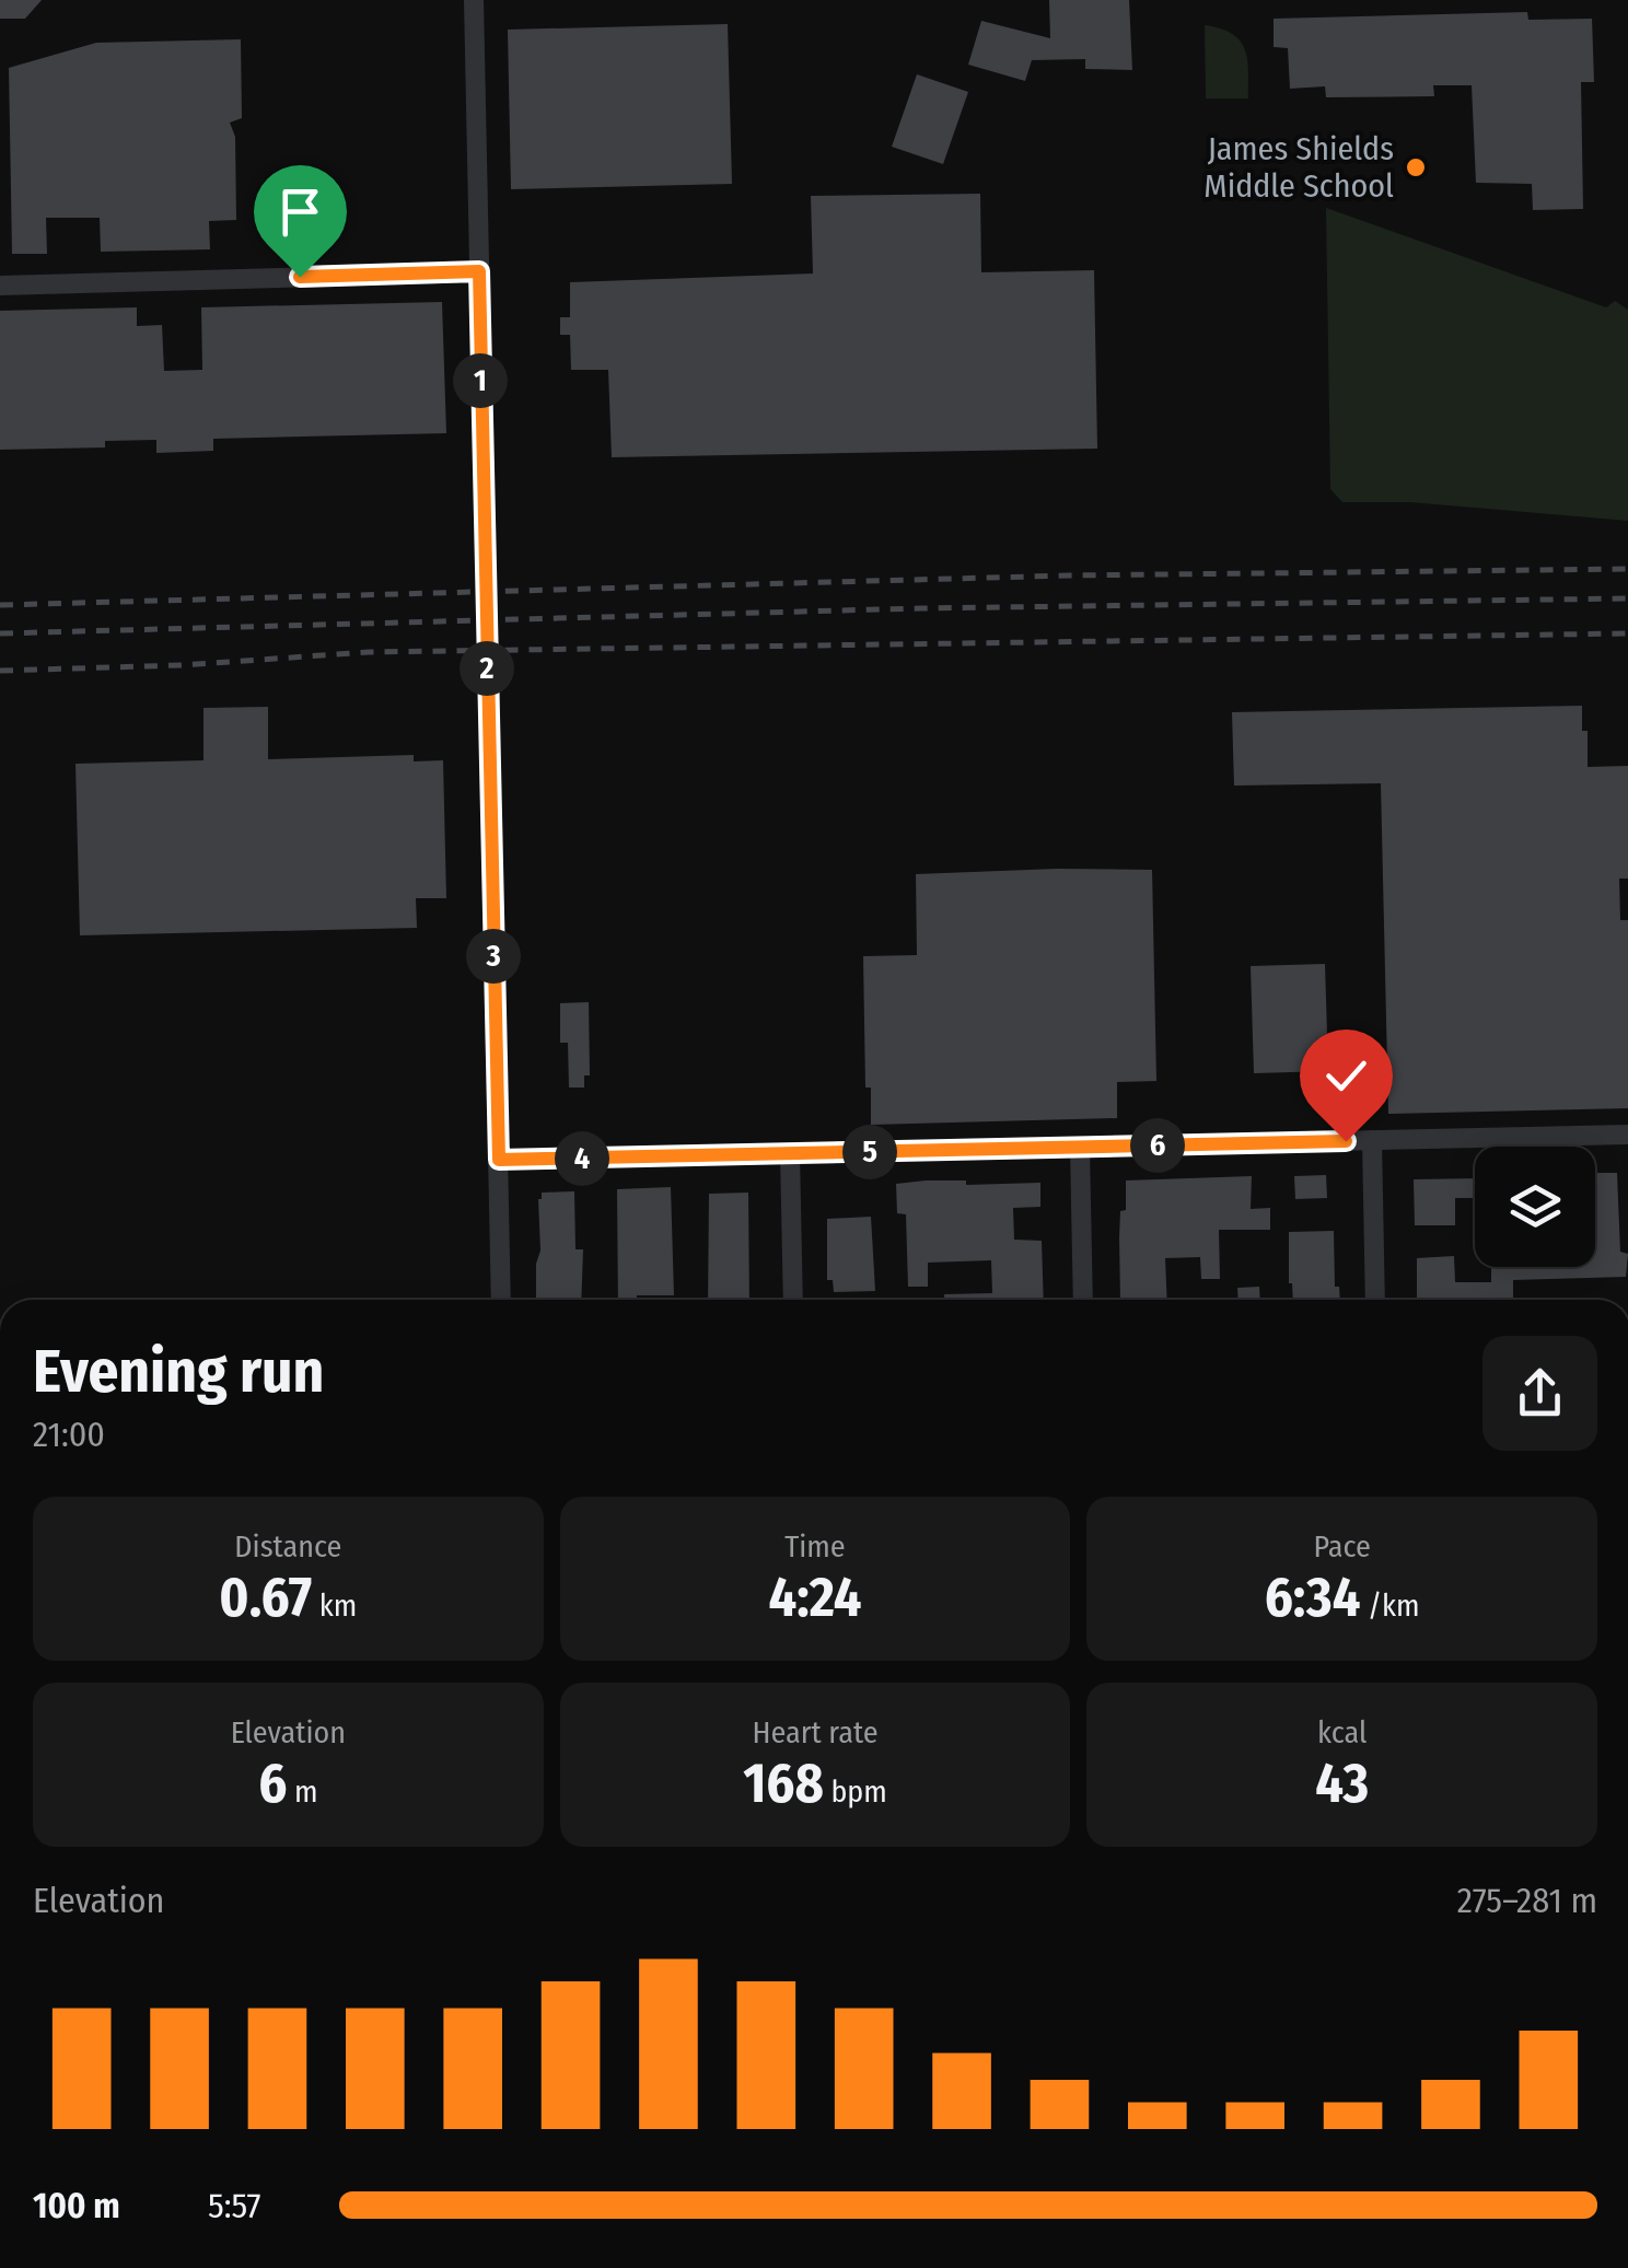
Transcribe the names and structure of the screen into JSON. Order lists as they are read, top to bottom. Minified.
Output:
{"places":["James Shields Middle School"],"page":{"pins":["1","2","3","6","5","4"],"heading":["Evening run","21:00"],"stats":[["Distance","0.67 km"],["Time","4:24"],["Pace","6:34 /km"],["Elevation","6 m"],["Heart rate","168 bpm"],["kcal","43"]],"chart":["Elevation","275–281 m"],"list":[{"name":"100 m","note":"5:57"}]}}
